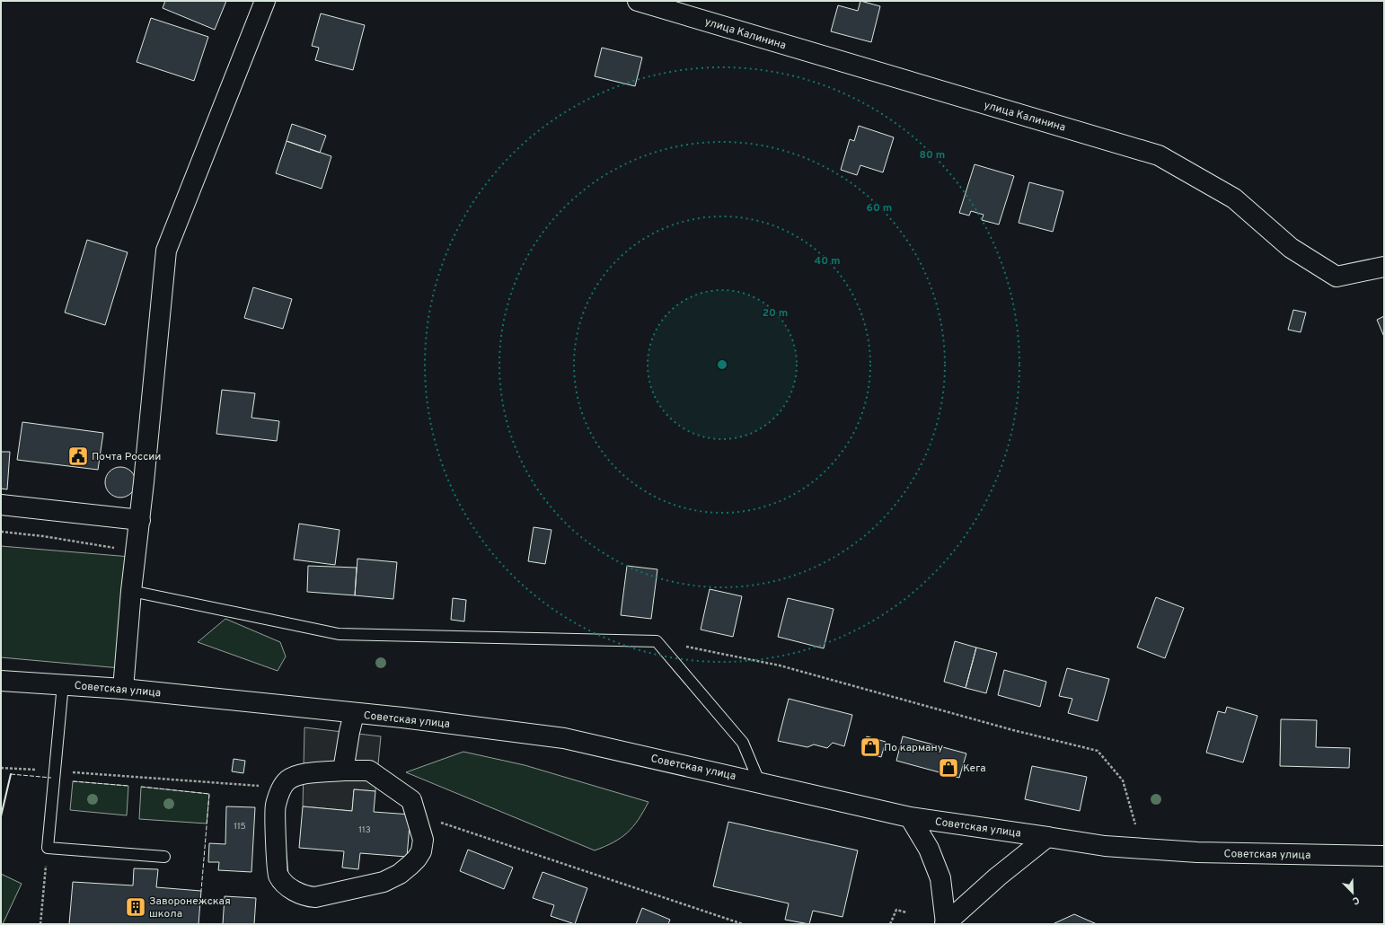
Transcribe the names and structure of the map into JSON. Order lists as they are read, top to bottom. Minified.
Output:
{"streets":{"street":["улица Калинина","Советская улица"]},"places":{"public building":["Почта России"],"shop":["По карману","Кега"],"building":["Заворонежская школа"]},"house_numbers":["115","113"],"north":"bottom right","rings":["80 m","60 m","40 m","20 m"]}
